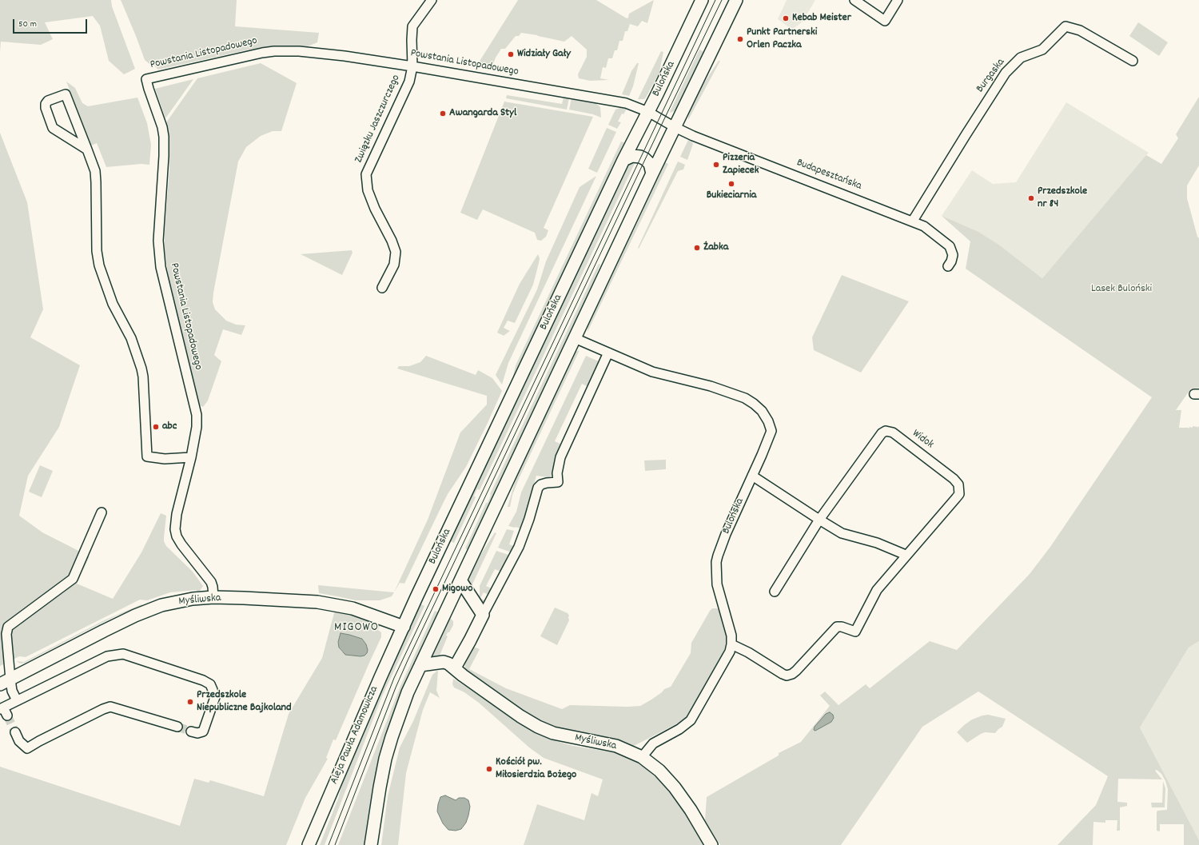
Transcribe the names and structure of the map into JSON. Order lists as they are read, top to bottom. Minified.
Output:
{"streets":{"main road":["Bulońska","Myśliwska","Aleja Pawła Adamowicza"],"street":["Powstania Listopadowego","Burgaska","Związku Jaszczurczego","Budapesztańska","Widok"]},"crossings":[["Powstania Listopadowego","Bulońska"],["Powstania Listopadowego","Związku Jaszczurczego"],["Powstania Listopadowego","Budapesztańska"],["Powstania Listopadowego","Myśliwska"],["Burgaska","Budapesztańska"],["Bulońska","Widok"],["Bulońska","Myśliwska"],["Bulońska","Aleja Pawła Adamowicza"],["Myśliwska","Aleja Pawła Adamowicza"]],"districts":["MIGOWO"],"parks":["Lasek Buloński"],"places":["Kebab Meister","Punkt Partnerski Orlen Paczka","Widziały Gały","Awangarda Styl","Pizzeria Zapiecek","Bukieciarnia","Przedszkole nr 84","Żabka","abc","Migowo","Przedszkole Niepubliczne Bajkoland","Kościół pw. Miłosierdzia Bożego"],"scale_bar":"50 m"}
